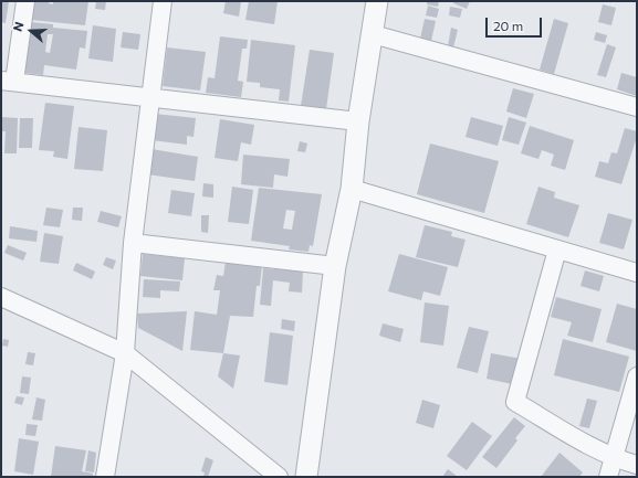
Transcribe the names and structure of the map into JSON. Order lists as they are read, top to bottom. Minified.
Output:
{"scale_bar":"20 m","north":"left"}
